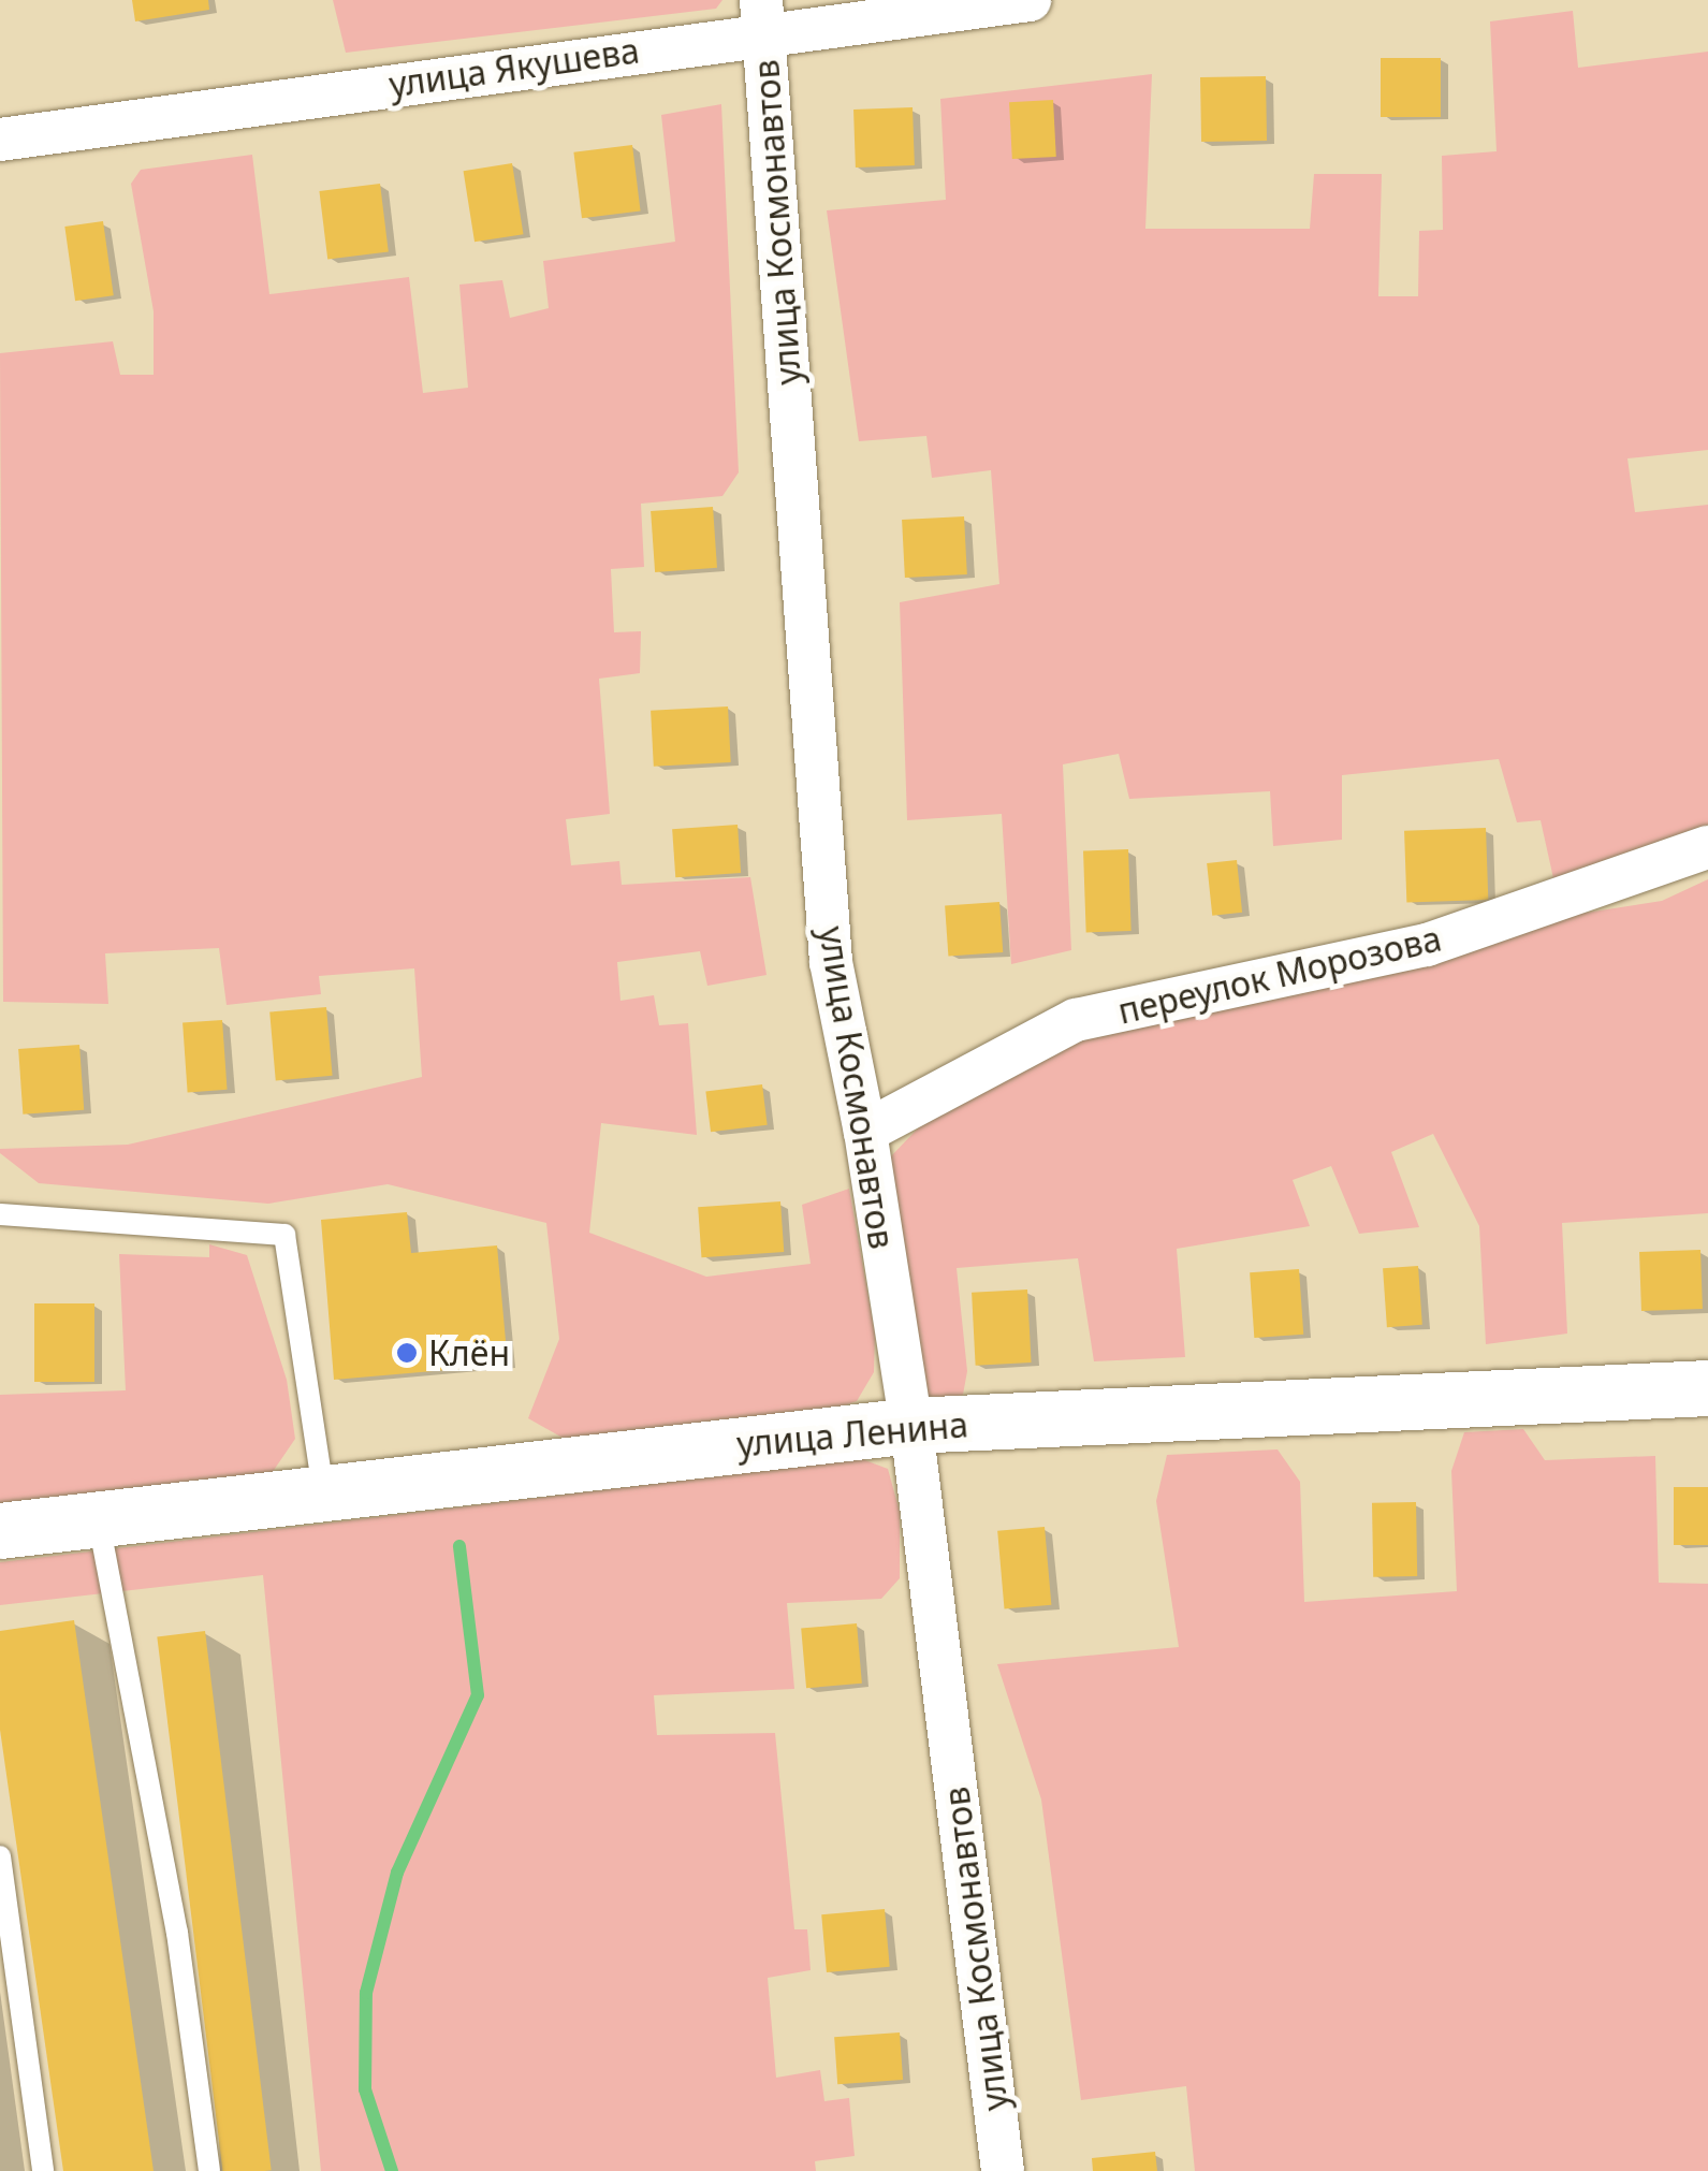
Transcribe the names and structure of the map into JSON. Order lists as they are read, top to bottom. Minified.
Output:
{"streets":{"street":["улица Якушева","улица Космонавтов","переулок Морозова","улица Ленина"]},"crossings":[["улица Якушева","улица Космонавтов"],["улица Космонавтов","переулок Морозова"],["улица Космонавтов","улица Ленина"]],"places":["Клён"]}
